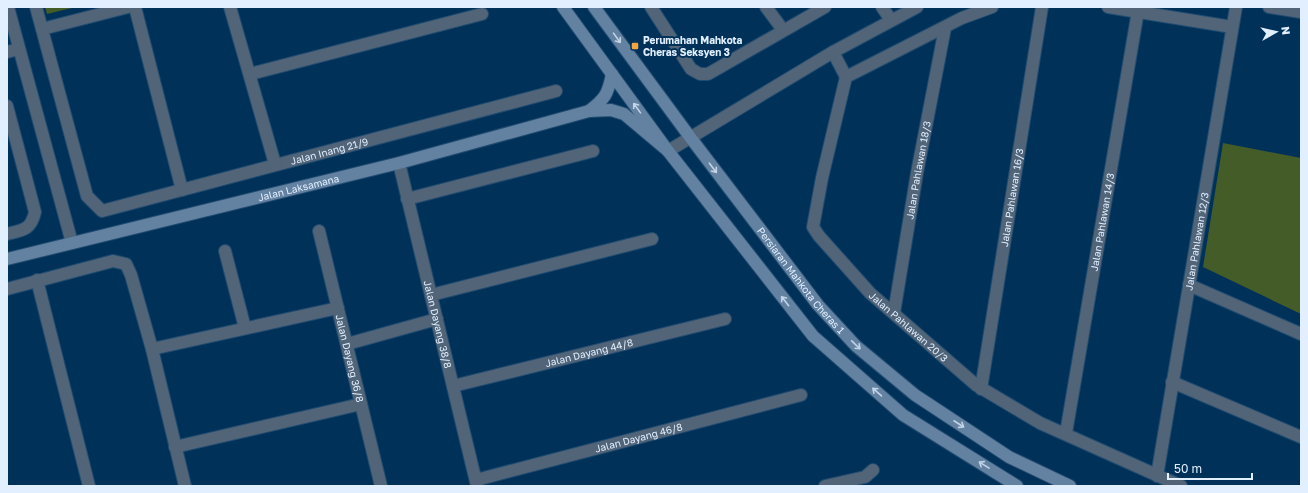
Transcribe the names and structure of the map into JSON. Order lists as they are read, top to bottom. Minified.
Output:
{"streets":{"main road":["Jalan Laksamana","Persiaran Mahkota Cheras 1"],"street":["Jalan Inang 21/9","Jalan Pahlawan 18/3","Jalan Pahlawan 16/3","Jalan Pahlawan 14/3","Jalan Pahlawan 12/3","Jalan Dayang 38/8","Jalan Pahlawan 20/3","Jalan Dayang 44/8","Jalan Dayang 36/8","Jalan Dayang 46/8"]},"crossings":[["Jalan Pahlawan 18/3","Jalan Pahlawan 20/3"],["Jalan Laksamana","Jalan Dayang 38/8"],["Jalan Pahlawan 16/3","Jalan Pahlawan 20/3"],["Jalan Pahlawan 14/3","Jalan Pahlawan 20/3"],["Jalan Pahlawan 12/3","Jalan Pahlawan 20/3"],["Jalan Dayang 38/8","Jalan Dayang 44/8"],["Jalan Dayang 38/8","Jalan Dayang 46/8"]],"places":{"transit":["Perumahan Mahkota Cheras Seksyen 3"]},"scale_bar":"50 m","north":"right"}
